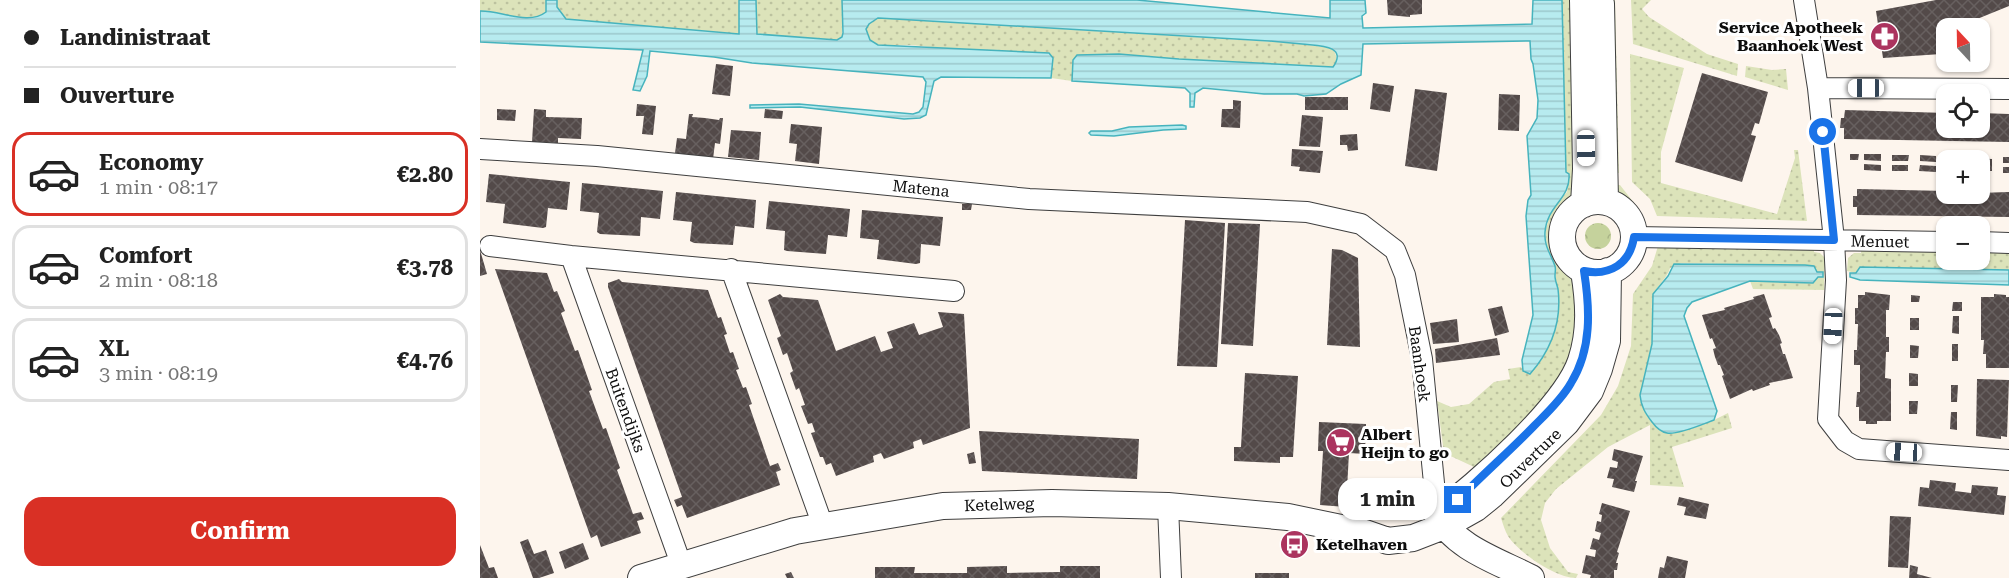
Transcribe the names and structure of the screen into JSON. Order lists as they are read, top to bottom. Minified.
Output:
{"streets":{"street":["Matena","Menuet","Baanhoek","Buitendijks","Ouverture","Ketelweg"]},"crossings":[["Matena","Baanhoek"],["Menuet","Ouverture"],["Baanhoek","Ouverture"],["Buitendijks","Ketelweg"],["Ouverture","Ketelweg"]],"places":{"pharmacy":["Service Apotheek Baanhoek West"],"supermarket":["Albert Heijn to go"],"bus stop":["Ketelhaven"]},"north":"top","page":{"banner":["Landinistraat","Ouverture"],"map_buttons":["+","−"],"list":[{"name":"Economy","note":"1 min · 08:17","value":"€2.80"},{"name":"Comfort","note":"2 min · 08:18","value":"€3.78"},{"name":"XL","note":"3 min · 08:19","value":"€4.76"}],"bubble":"1 min","buttons":"Confirm"}}
